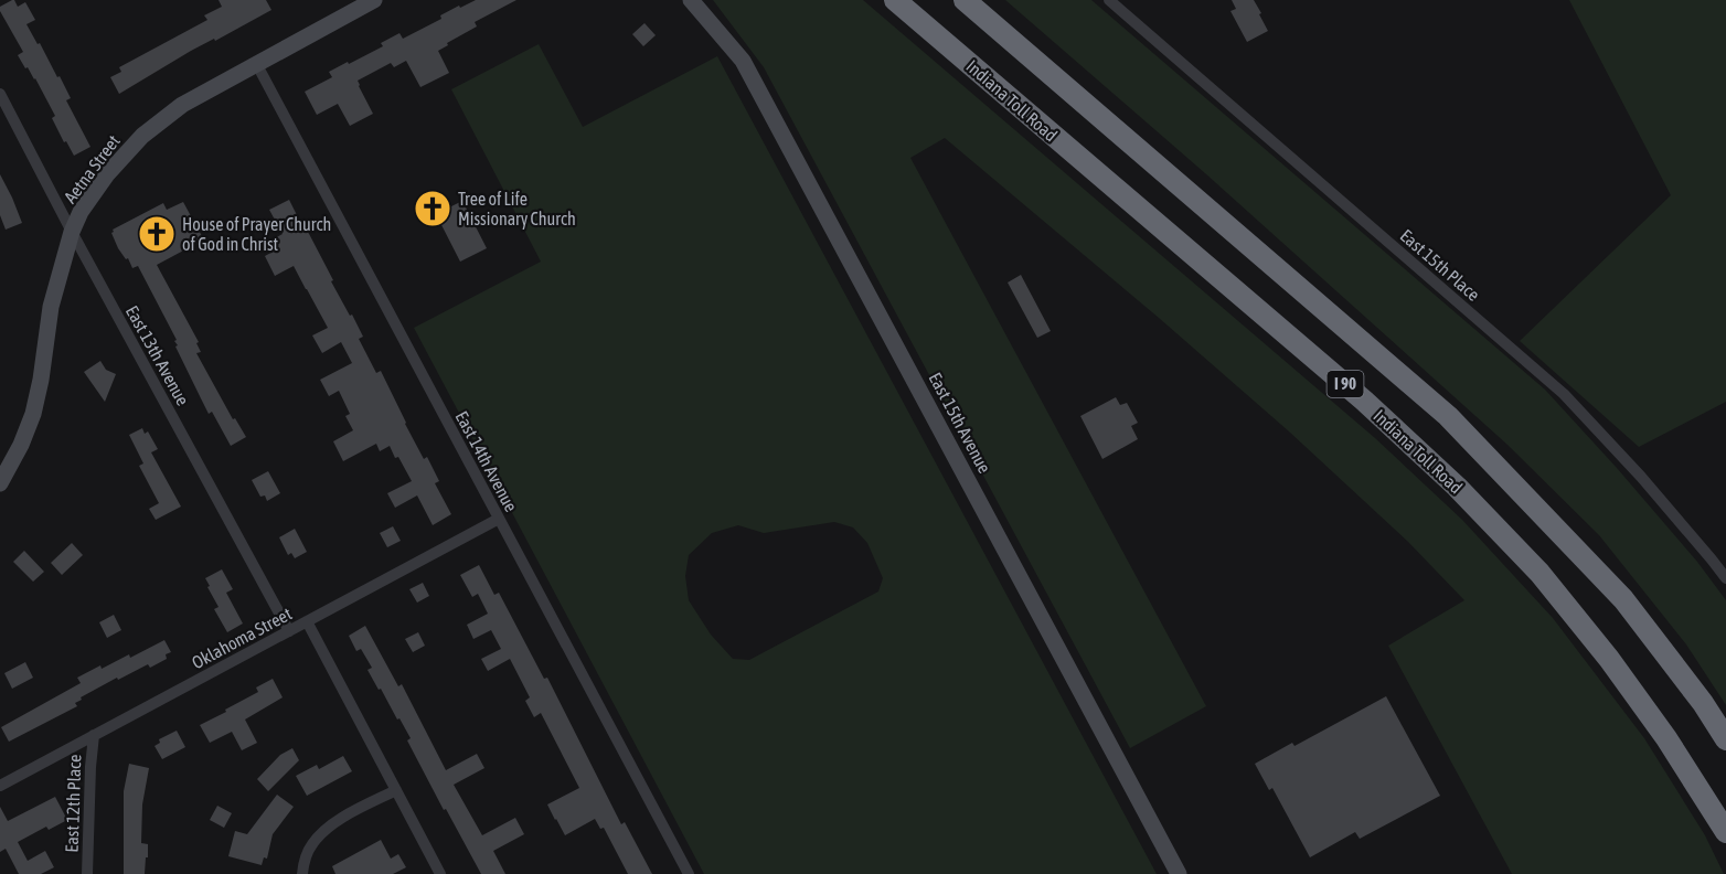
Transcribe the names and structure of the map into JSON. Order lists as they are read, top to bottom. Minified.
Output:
{"streets":{"highway":["Indiana Toll Road","I 90"],"street":["Aetna Street","East 15th Place","East 13th Avenue","East 15th Avenue","East 14th Avenue","Oklahoma Street","East 12th Place"]},"crossings":[["Aetna Street","East 13th Avenue"],["Aetna Street","East 14th Avenue"],["East 13th Avenue","Oklahoma Street"],["East 14th Avenue","Oklahoma Street"],["Oklahoma Street","East 12th Place"]],"places":{"church":["Tree of Life Missionary Church","House of Prayer Church of God in Christ"]}}
